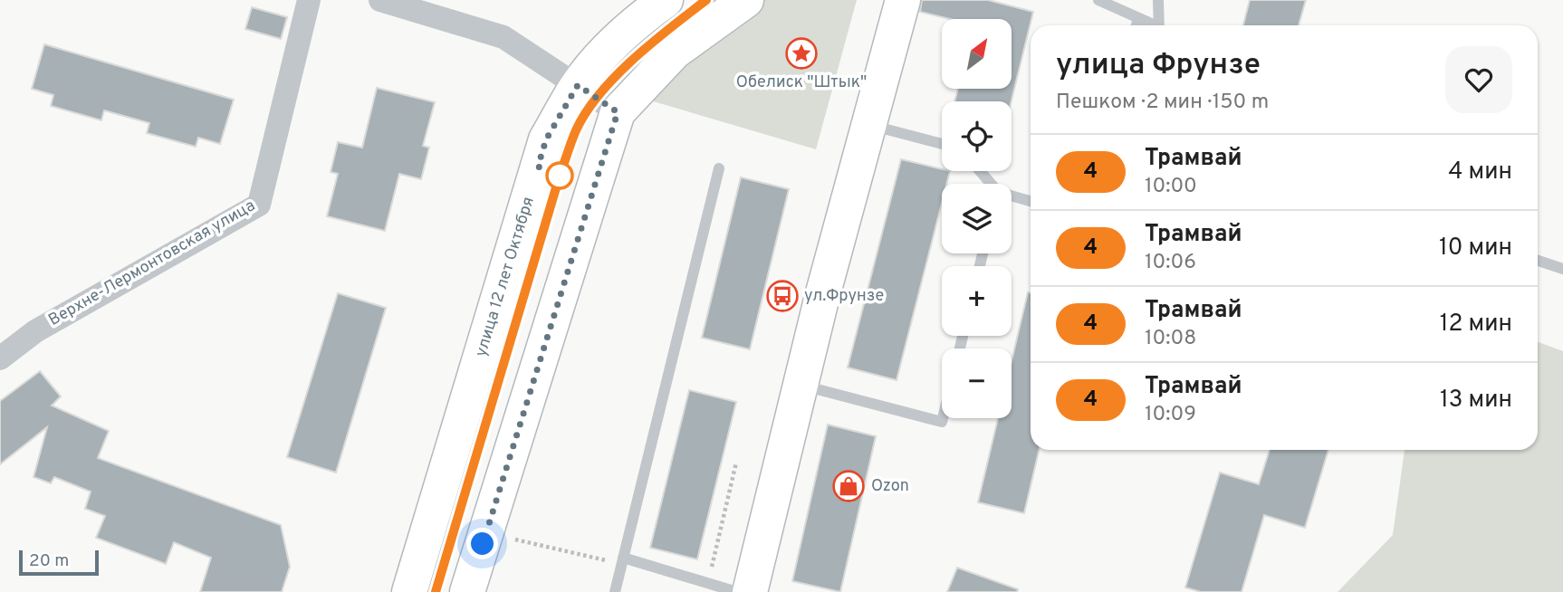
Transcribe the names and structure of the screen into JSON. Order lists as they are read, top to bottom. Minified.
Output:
{"streets":{"main road":["улица 12 лет Октября"],"street":["Верхне-Лермонтовская улица"]},"places":{"place":["Обелиск \"Штык\""],"bus stop":["ул.Фрунзе"],"shop":["Ozon"]},"lines":["tram line 4"],"scale_bar":"20 m","north":"top right","page":{"map_buttons":["+","−"],"heading":["улица Фрунзе","Пешком · 2 мин · 150 m"],"list":[{"mark":"4","name":"Трамвай","note":"10:00","value":"4 мин"},{"mark":"4","name":"Трамвай","note":"10:06","value":"10 мин"},{"mark":"4","name":"Трамвай","note":"10:08","value":"12 мин"},{"mark":"4","name":"Трамвай","note":"10:09","value":"13 мин"}],"scale":"20 m"}}
